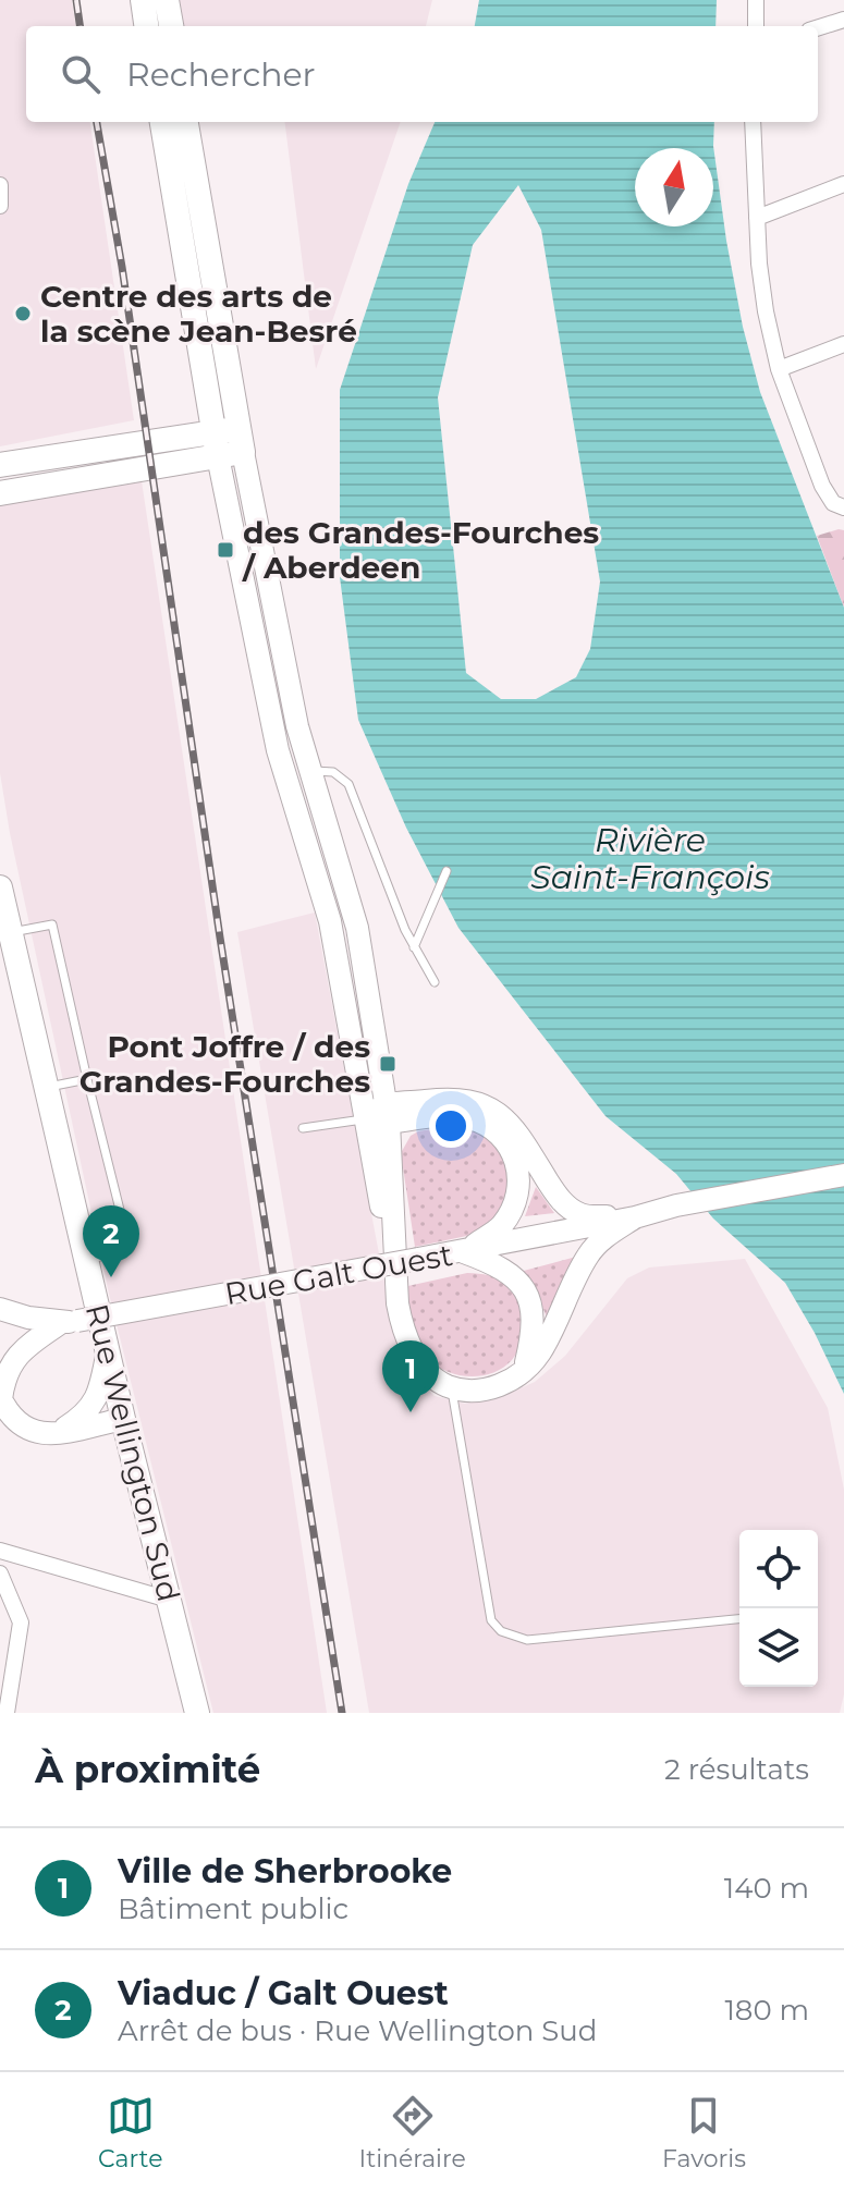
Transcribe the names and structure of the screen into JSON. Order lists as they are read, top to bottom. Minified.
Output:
{"streets":{"main road":["Rue Galt Ouest","Rue Wellington Sud"]},"water":["Rivière Saint-François"],"places":{"other":["Centre des arts de la scène Jean-Besré"],"transit":["des Grandes-Fourches / Aberdeen","Pont Joffre / des Grandes-Fourches"]},"north":"top","page":{"search":"Rechercher","pins":["2","1"],"heading":["À proximité","2 résultats"],"list":[{"mark":"1","name":"Ville de Sherbrooke","note":"Bâtiment public","value":"140 m"},{"mark":"2","name":"Viaduc / Galt Ouest","note":"Arrêt de bus · Rue Wellington Sud","value":"180 m"}],"nav":["Carte","Itinéraire","Favoris"]}}
